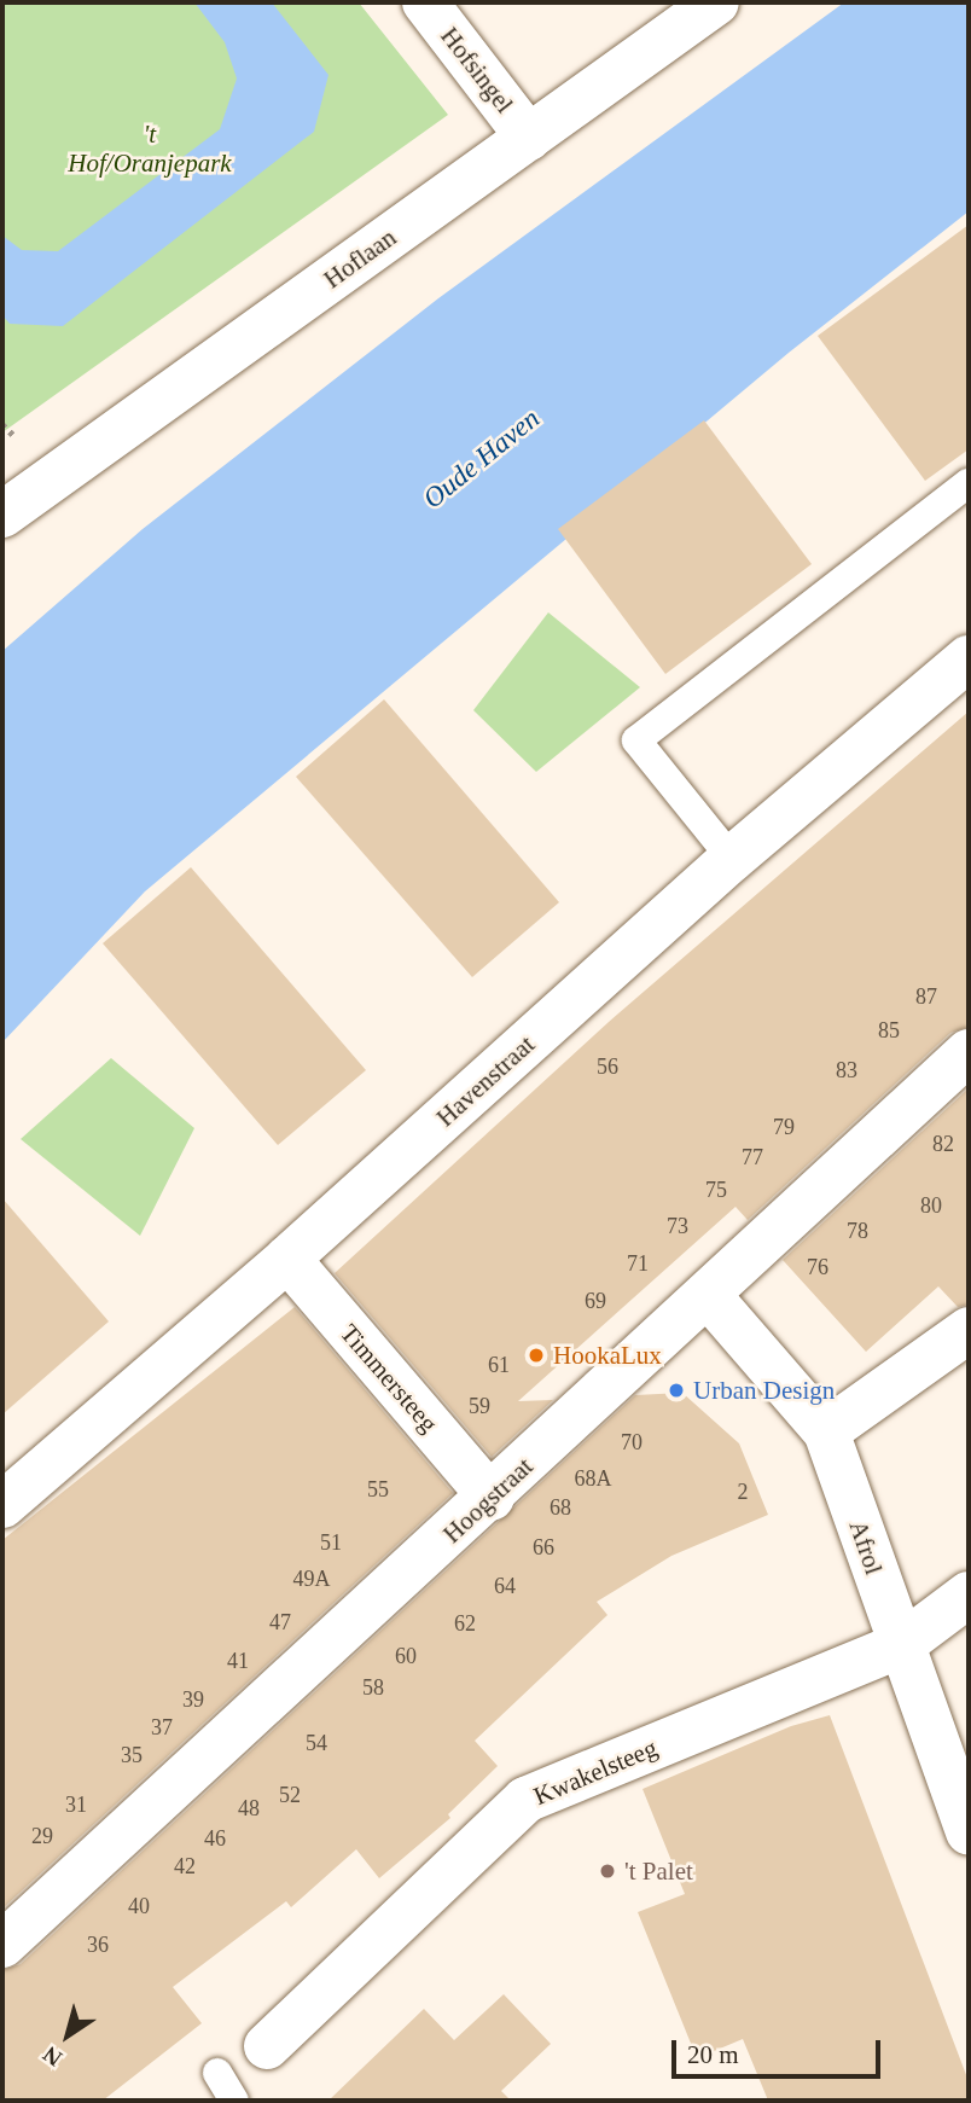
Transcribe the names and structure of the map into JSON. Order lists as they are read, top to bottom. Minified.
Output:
{"streets":{"street":["Hofsingel","Hoflaan","Havenstraat","Timmersteeg","Hoogstraat","Afrol","Kwakelsteeg"]},"crossings":[["Hofsingel","Hoflaan"],["Havenstraat","Timmersteeg"],["Timmersteeg","Hoogstraat"],["Hoogstraat","Afrol"],["Afrol","Kwakelsteeg"]],"water":["Oude Haven"],"parks":["'t Hof/Oranjepark"],"places":["HookaLux","Urban Design","'t Palet"],"house_numbers":["87","85","56","83","79","82","77","75","80","73","78","71","76","69","61","59","70","68A","55","2","68","51","66","49A","64","47","62","60","41","58","39","37","54","35","52","31","48","29","46","42","40","36"],"scale_bar":"20 m","north":"bottom left"}
